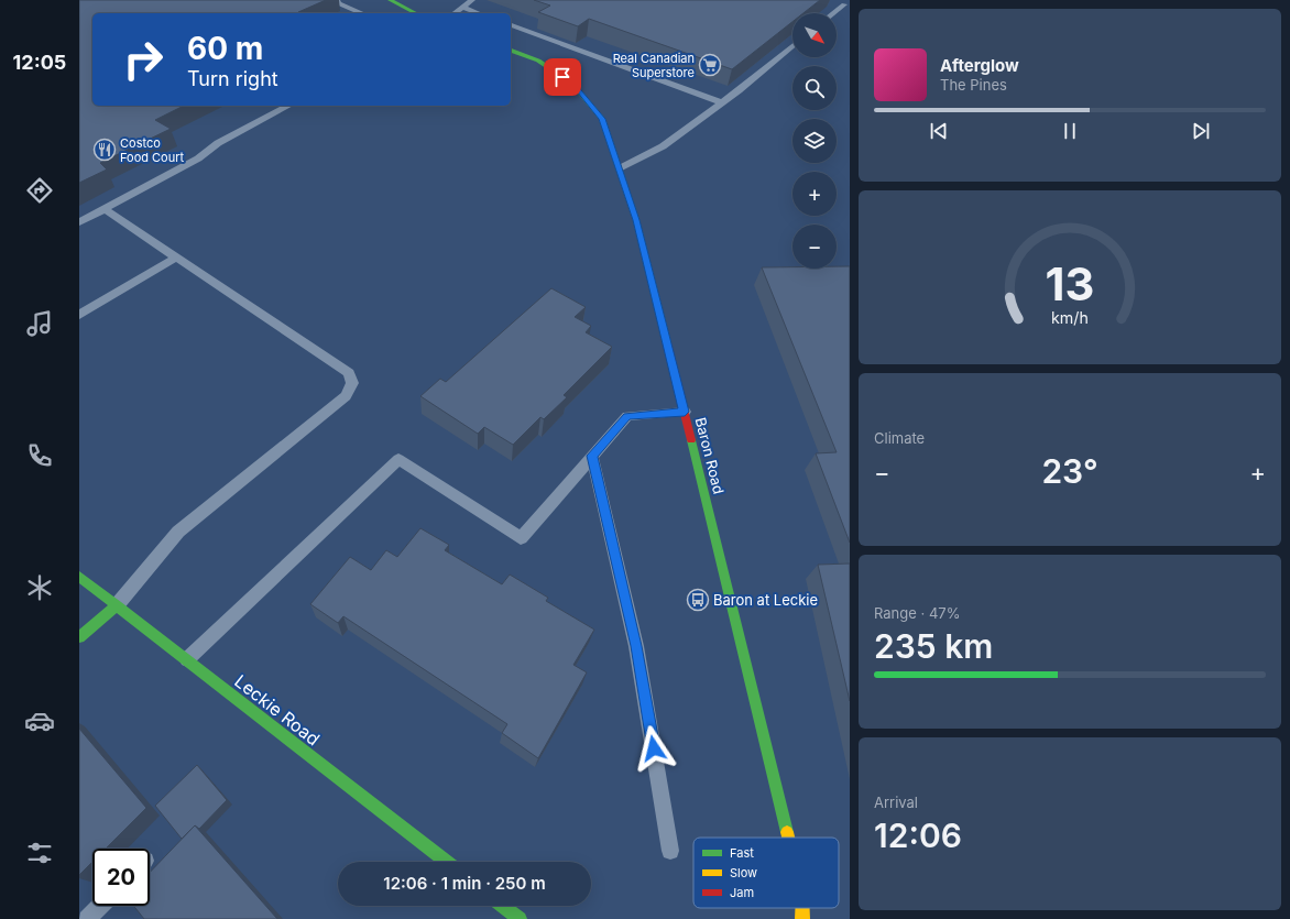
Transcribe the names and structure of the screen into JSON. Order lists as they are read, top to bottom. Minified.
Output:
{"streets":{"street":["Baron Road","Leckie Road"]},"places":{"supermarket":["Real Canadian Superstore"],"restaurant":["Costco Food Court"],"bus stop":["Baron at Leckie"]},"legend":["Fast","Slow","Jam"],"north":"bottom right","page":{"tabs":"12:05","map_buttons":["+","−"],"turn":["60 m","Turn right"],"song":["Afterglow","The Pines"],"tile":["Climate",["Range · 47%","235 km"],["Arrival","12:06"]],"heat":["−","23°","+"],"limit":"20","trip":"12:06 · 1 min · 250 m","gauge":["13","km/h"]}}
